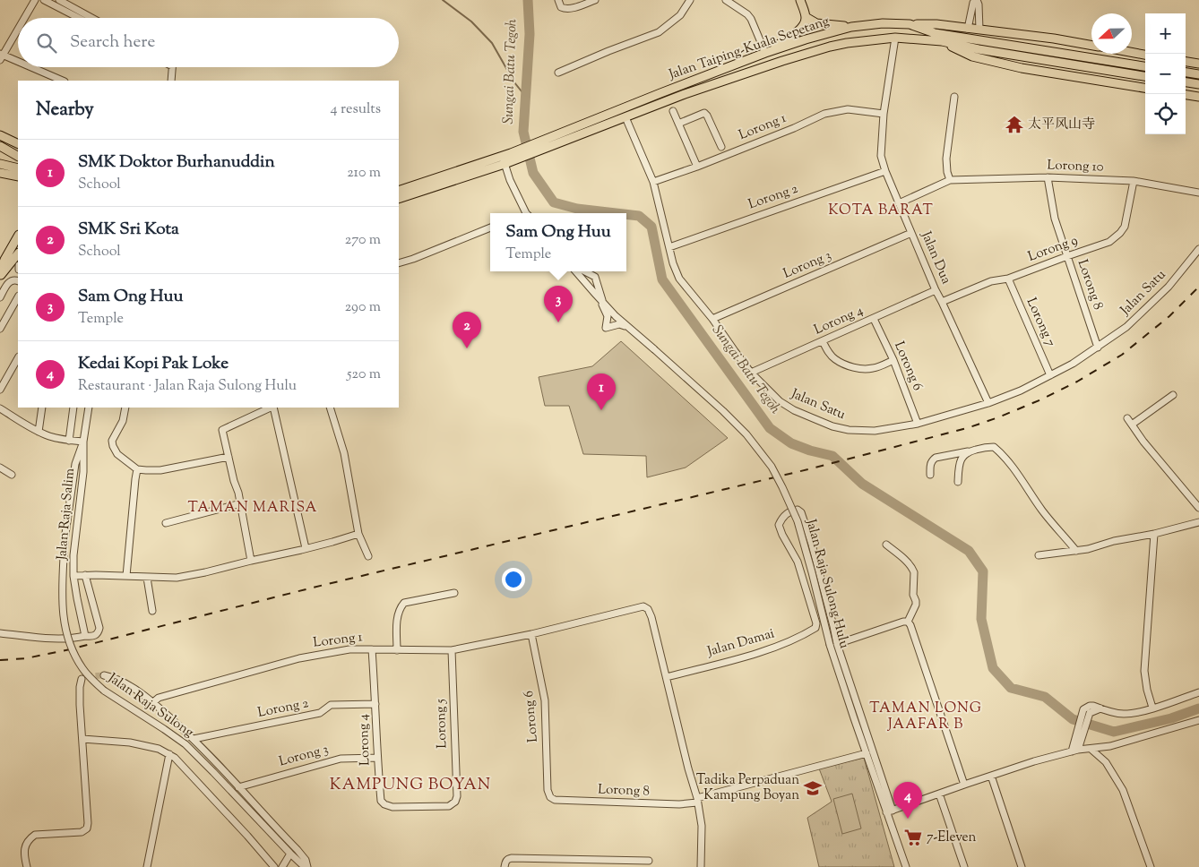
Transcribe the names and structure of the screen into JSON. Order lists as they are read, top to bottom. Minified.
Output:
{"streets":{"main road":["Jalan Taiping-Kuala Sepetang"],"street":["Lorong 1","Lorong 10","Lorong 2","Lorong 9","Jalan Dua","Lorong 3","Lorong 8","Jalan Satu","Lorong 4","Lorong 7","Lorong 6","Jalan Raja Salim","Jalan Raja Sulong Hulu","Jalan Damai","Jalan Raja Sulong","Lorong 5"]},"crossings":[["Jalan Taiping-Kuala Sepetang","Jalan Dua"],["Jalan Taiping-Kuala Sepetang","Jalan Satu"],["Lorong 1","Jalan Dua"],["Lorong 1","Jalan Satu"],["Lorong 1","Lorong 4"],["Lorong 1","Lorong 6"],["Lorong 1","Jalan Damai"],["Lorong 1","Lorong 5"],["Lorong 10","Lorong 9"],["Lorong 10","Jalan Dua"],["Lorong 10","Lorong 8"],["Lorong 2","Jalan Dua"],["Lorong 2","Jalan Satu"],["Lorong 2","Lorong 4"],["Lorong 9","Jalan Dua"],["Lorong 9","Lorong 8"],["Lorong 9","Lorong 7"],["Jalan Dua","Lorong 3"],["Jalan Dua","Jalan Satu"],["Jalan Dua","Lorong 4"],["Lorong 3","Jalan Satu"],["Lorong 3","Lorong 4"],["Lorong 8","Jalan Satu"],["Lorong 8","Lorong 6"],["Lorong 8","Jalan Raja Sulong Hulu"],["Jalan Satu","Lorong 4"],["Jalan Satu","Lorong 7"],["Jalan Satu","Lorong 6"],["Lorong 4","Lorong 6"],["Lorong 4","Lorong 5"],["Jalan Raja Salim","Jalan Raja Sulong"],["Jalan Raja Sulong Hulu","Jalan Damai"]],"districts":["KOTA BARAT","TAMAN MARISA","TAMAN LONG JAAFAR B","KAMPUNG BOYAN"],"water":["Sungai Batu Tegoh"],"places":{"temple":["太平风山寺"],"school or university":["Tadika Perpaduan Kampung Boyan"],"supermarket":["7-Eleven"]},"north":"left","page":{"map_buttons":["+","−"],"search":"Search here","heading":["Nearby","4 results"],"list":[{"mark":"1","name":"SMK Doktor Burhanuddin","note":"School","value":"210 m"},{"mark":"2","name":"SMK Sri Kota","note":"School","value":"270 m"},{"mark":"3","name":"Sam Ong Huu","note":"Temple","value":"290 m"},{"mark":"4","name":"Kedai Kopi Pak Loke","note":"Restaurant · Jalan Raja Sulong Hulu","value":"520 m"}],"popup":["Sam Ong Huu","Temple"],"pins":["3","2","1","4"]}}
